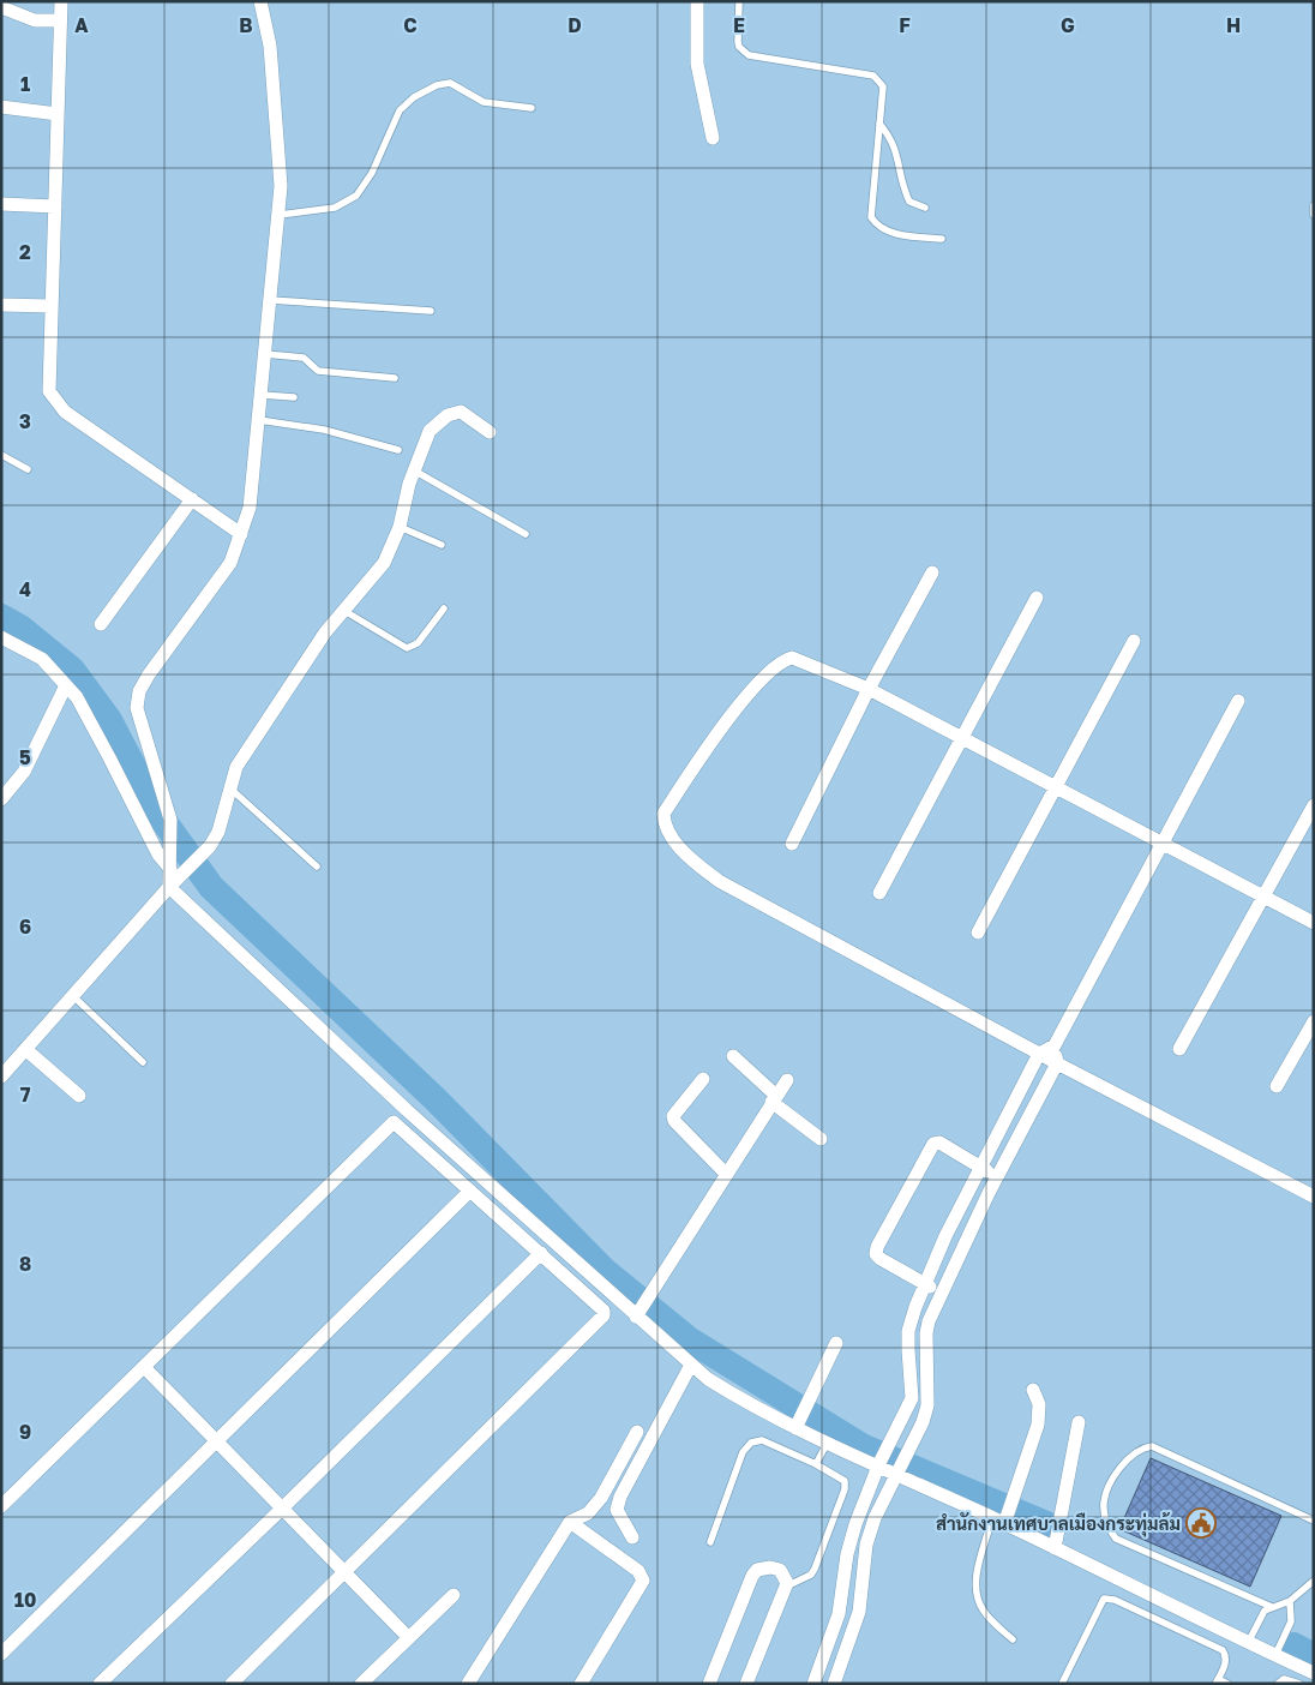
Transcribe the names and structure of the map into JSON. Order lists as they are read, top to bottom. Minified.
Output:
{"places":{"public building":["สำนักงานเทศบาลเมืองกระทุ่มล้ม"]},"grid":{"columns":["A","B","C","D","E","F","G","H"],"rows":["1","2","3","4","5","6","7","8","9","10"]}}
